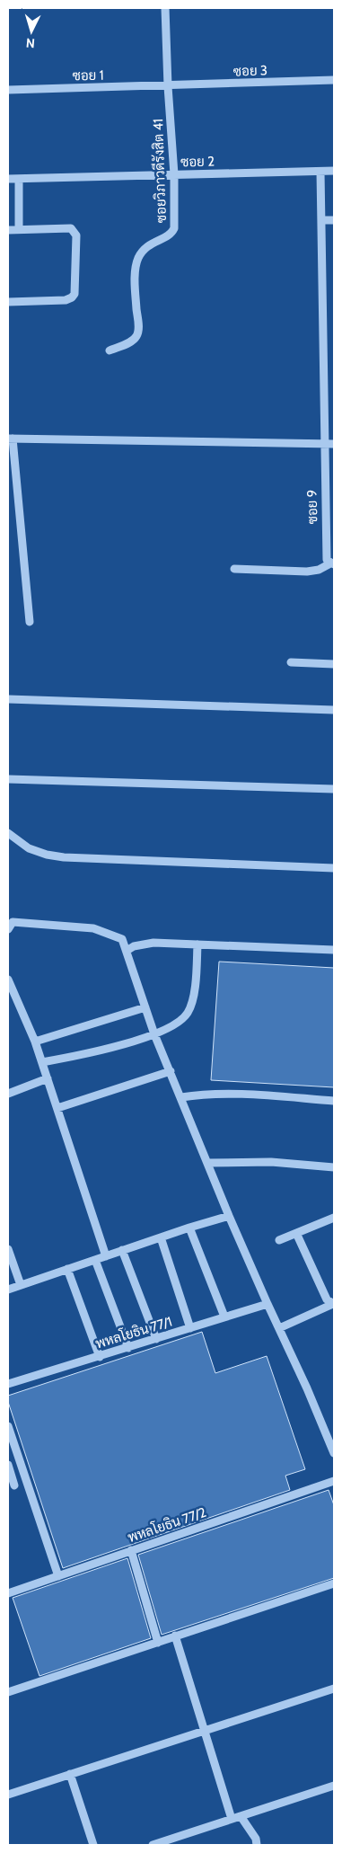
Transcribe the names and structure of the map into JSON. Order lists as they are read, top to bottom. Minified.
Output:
{"streets":{"street":["ซอย 3","ซอย 1","ซอย 2","ซอยวิภาวดีรังสิต 41","ซอย 9","พหลโยธิน 77/1","พหลโยธิน 77/2"]},"crossings":[["ซอย 3","ซอย 1"],["ซอย 3","ซอยวิภาวดีรังสิต 41"],["ซอย 1","ซอยวิภาวดีรังสิต 41"],["ซอย 2","ซอยวิภาวดีรังสิต 41"],["ซอย 2","ซอย 9"]],"north":"bottom"}
